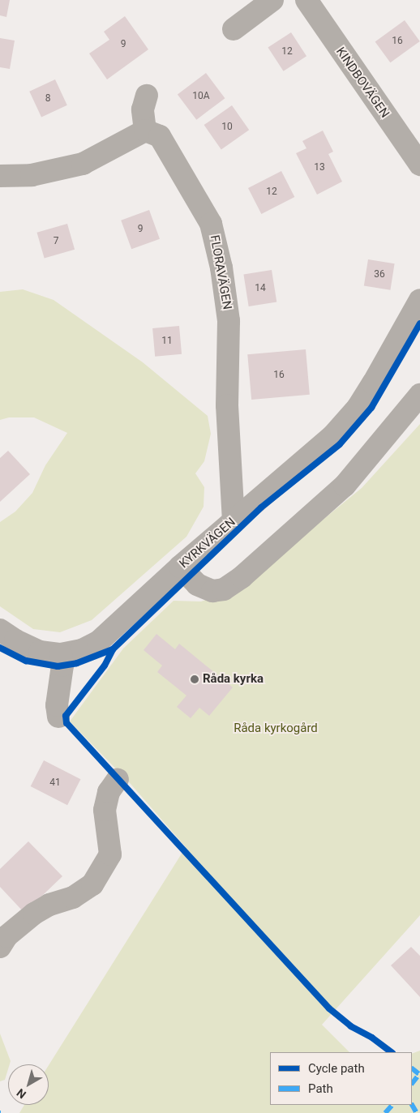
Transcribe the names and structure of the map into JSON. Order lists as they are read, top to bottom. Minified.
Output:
{"streets":{"street":["KINDBOVÄGEN","FLORAVÄGEN","KYRKVÄGEN"]},"crossings":[["FLORAVÄGEN","KYRKVÄGEN"]],"parks":["Råda kyrkogård"],"places":["Råda kyrka"],"house_numbers":["16","9","12","10A","8","10","13","12","9","7","36","14","11","16","41"],"legend":["Cycle path","Path"],"north":"bottom left"}
